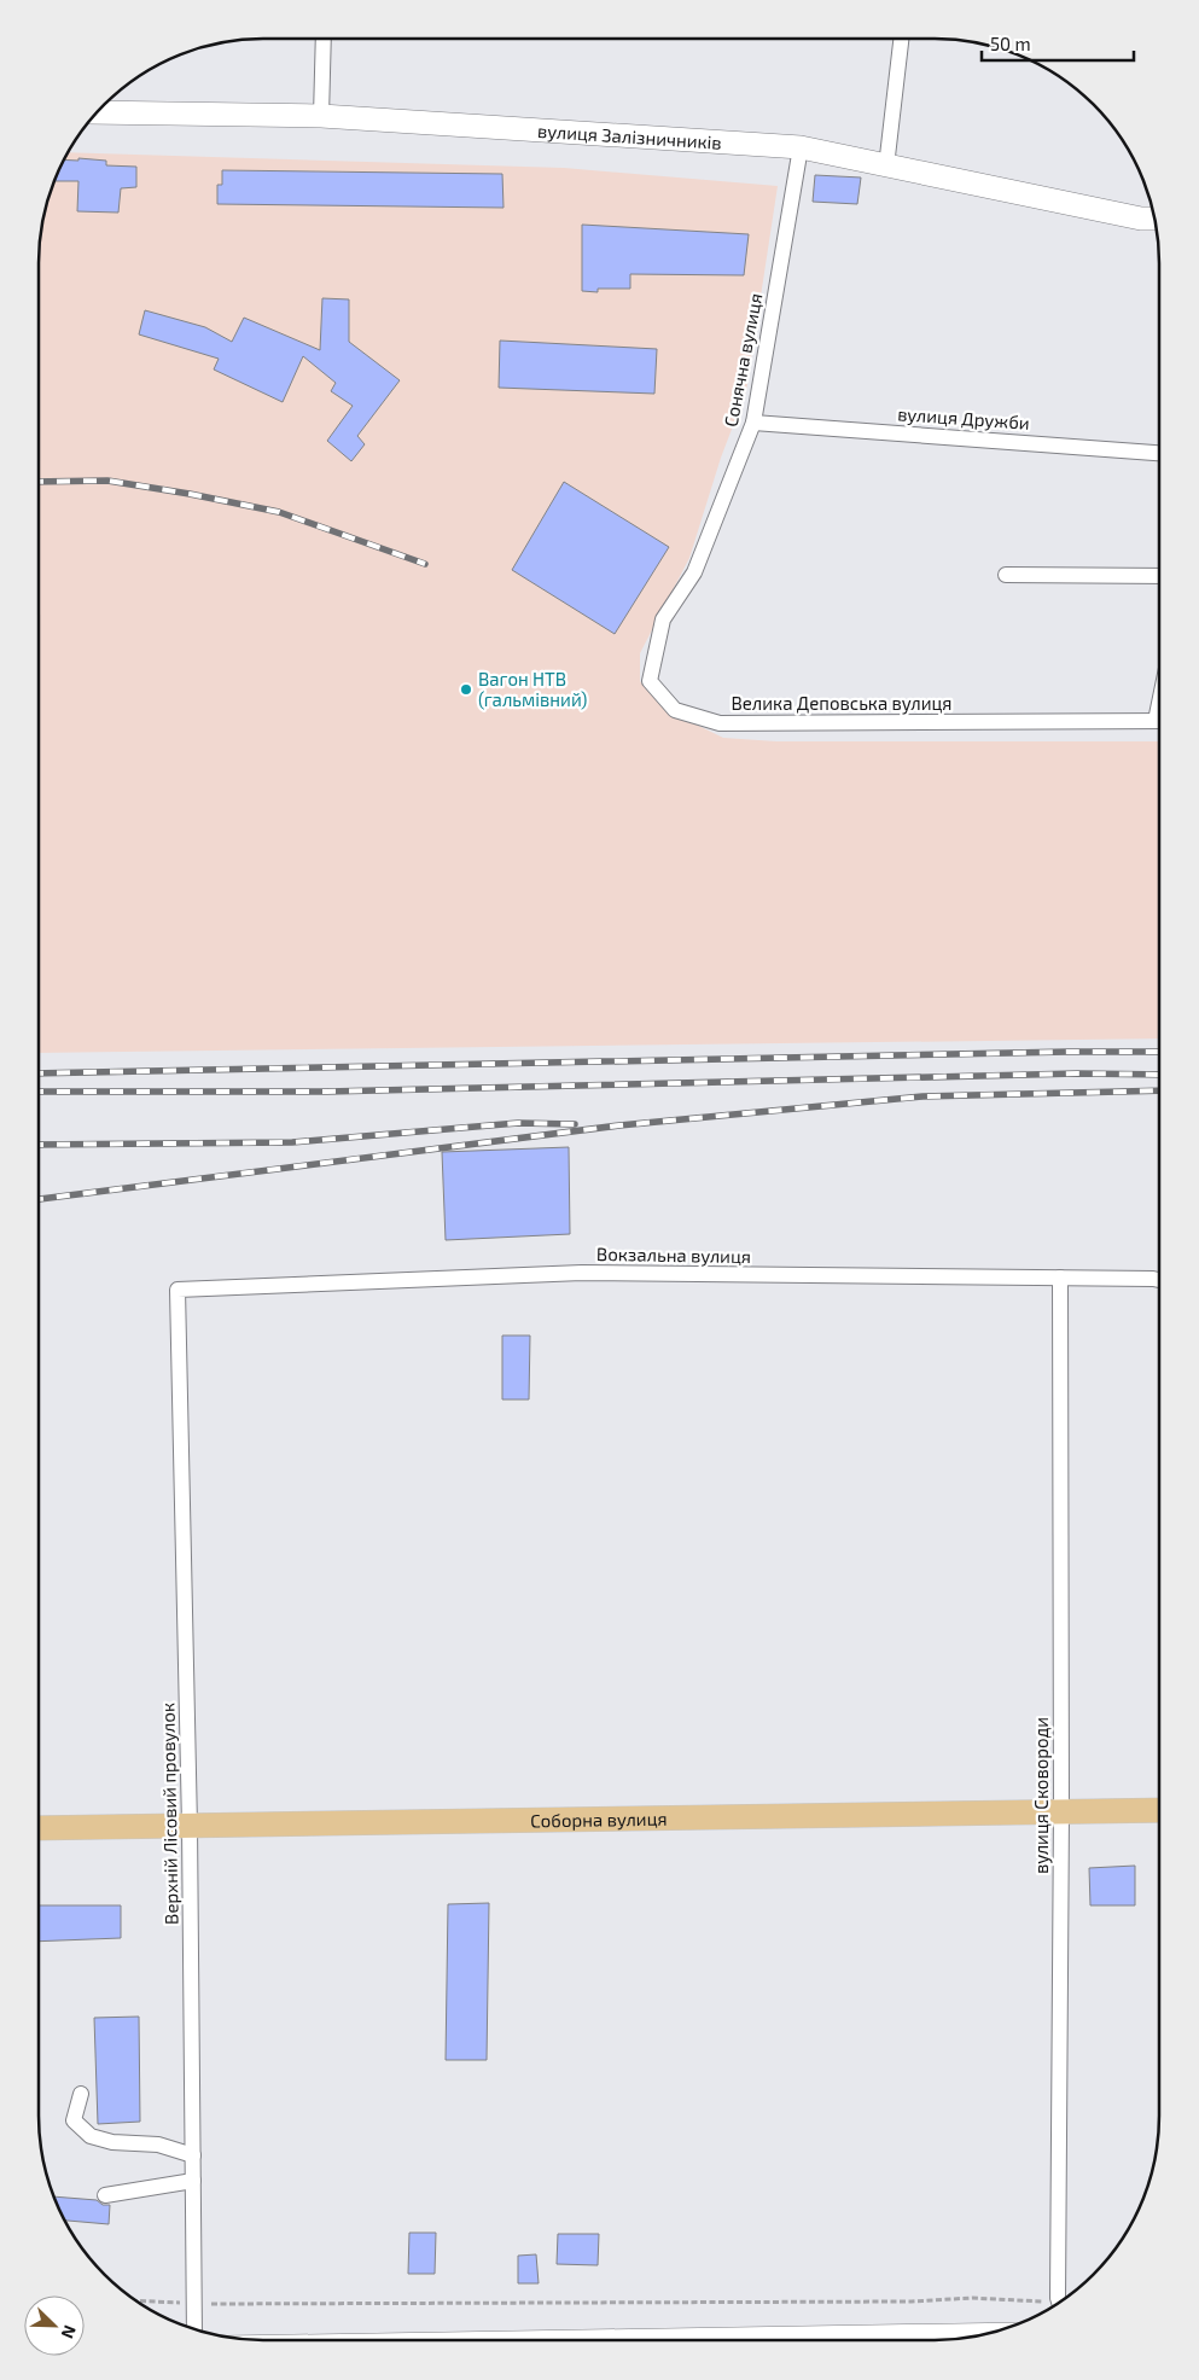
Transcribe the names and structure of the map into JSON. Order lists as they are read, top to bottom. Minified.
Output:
{"streets":{"main road":["вулиця Залізничників","Соборна вулиця"],"street":["Сонячна вулиця","вулиця Дружби","Велика Деповська вулиця","Вокзальна вулиця","вулиця Сковороди","Верхній Лісовий провулок"]},"crossings":[["вулиця Залізничників","Сонячна вулиця"],["Сонячна вулиця","вулиця Дружби"],["Сонячна вулиця","Велика Деповська вулиця"],["Вокзальна вулиця","вулиця Сковороди"],["Вокзальна вулиця","Верхній Лісовий провулок"],["вулиця Сковороди","Соборна вулиця"],["Верхній Лісовий провулок","Соборна вулиця"]],"places":["Вагон НТВ (гальмівний)"],"scale_bar":"50 m","north":"bottom right"}
